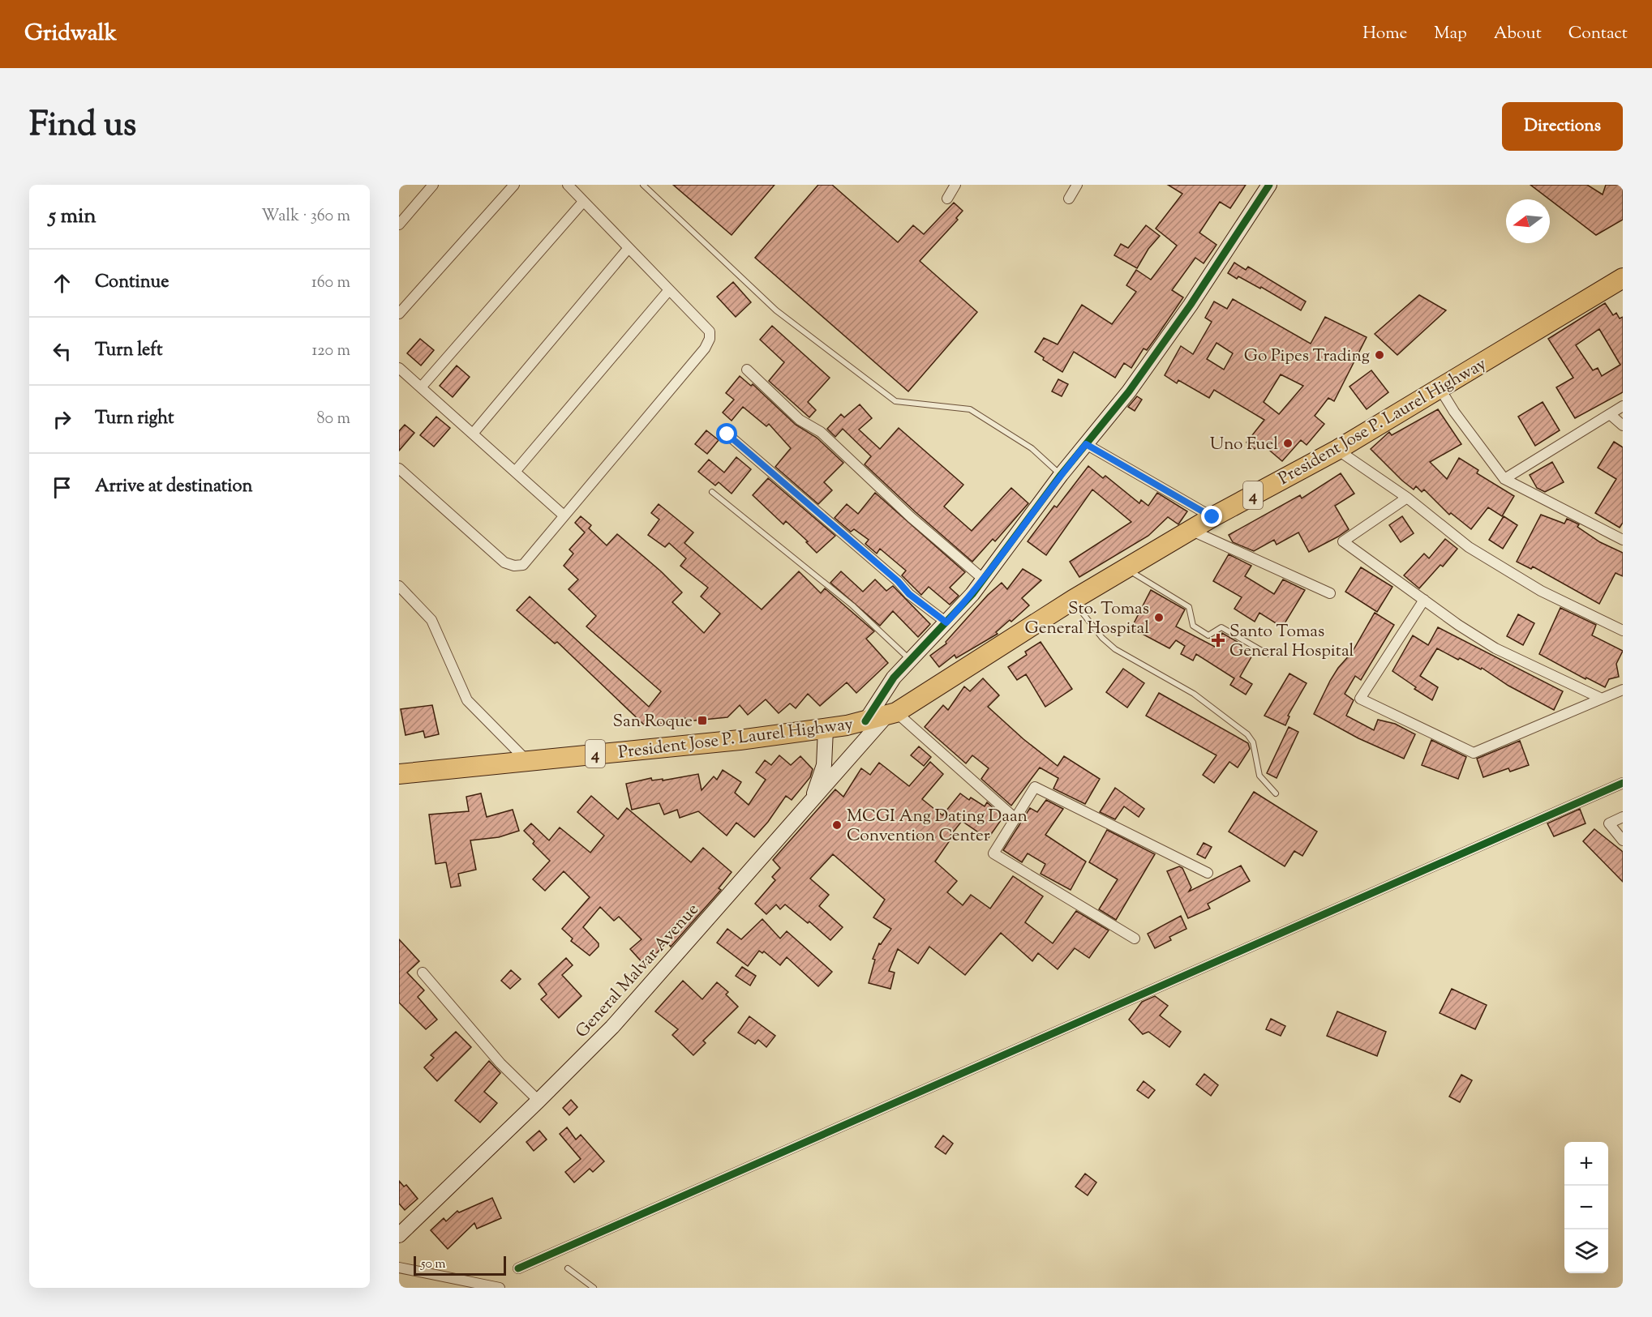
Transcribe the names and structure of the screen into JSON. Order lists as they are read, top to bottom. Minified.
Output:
{"streets":{"highway":["President Jose P. Laurel Highway","4"],"main road":["General Malvar Avenue"]},"crossings":[["President Jose P. Laurel Highway","General Malvar Avenue"]],"places":{"other":["Go Pipes Trading","Uno Fuel","Sto. Tomas General Hospital","MCGI Ang Dating Daan Convention Center"],"health":["Santo Tomas General Hospital"],"transit":["San Roque"]},"scale_bar":"50 m","north":"left","page":{"header":"Gridwalk","nav":["Home","Map","About","Contact"],"title":"Find us","buttons":"Directions","heading":["5 min","Walk · 360 m"],"list":[["Continue","160 m"],["Turn left","120 m"],["Turn right","80 m"],"Arrive at destination"],"map_buttons":["+","−"],"scale":"50 m"}}
